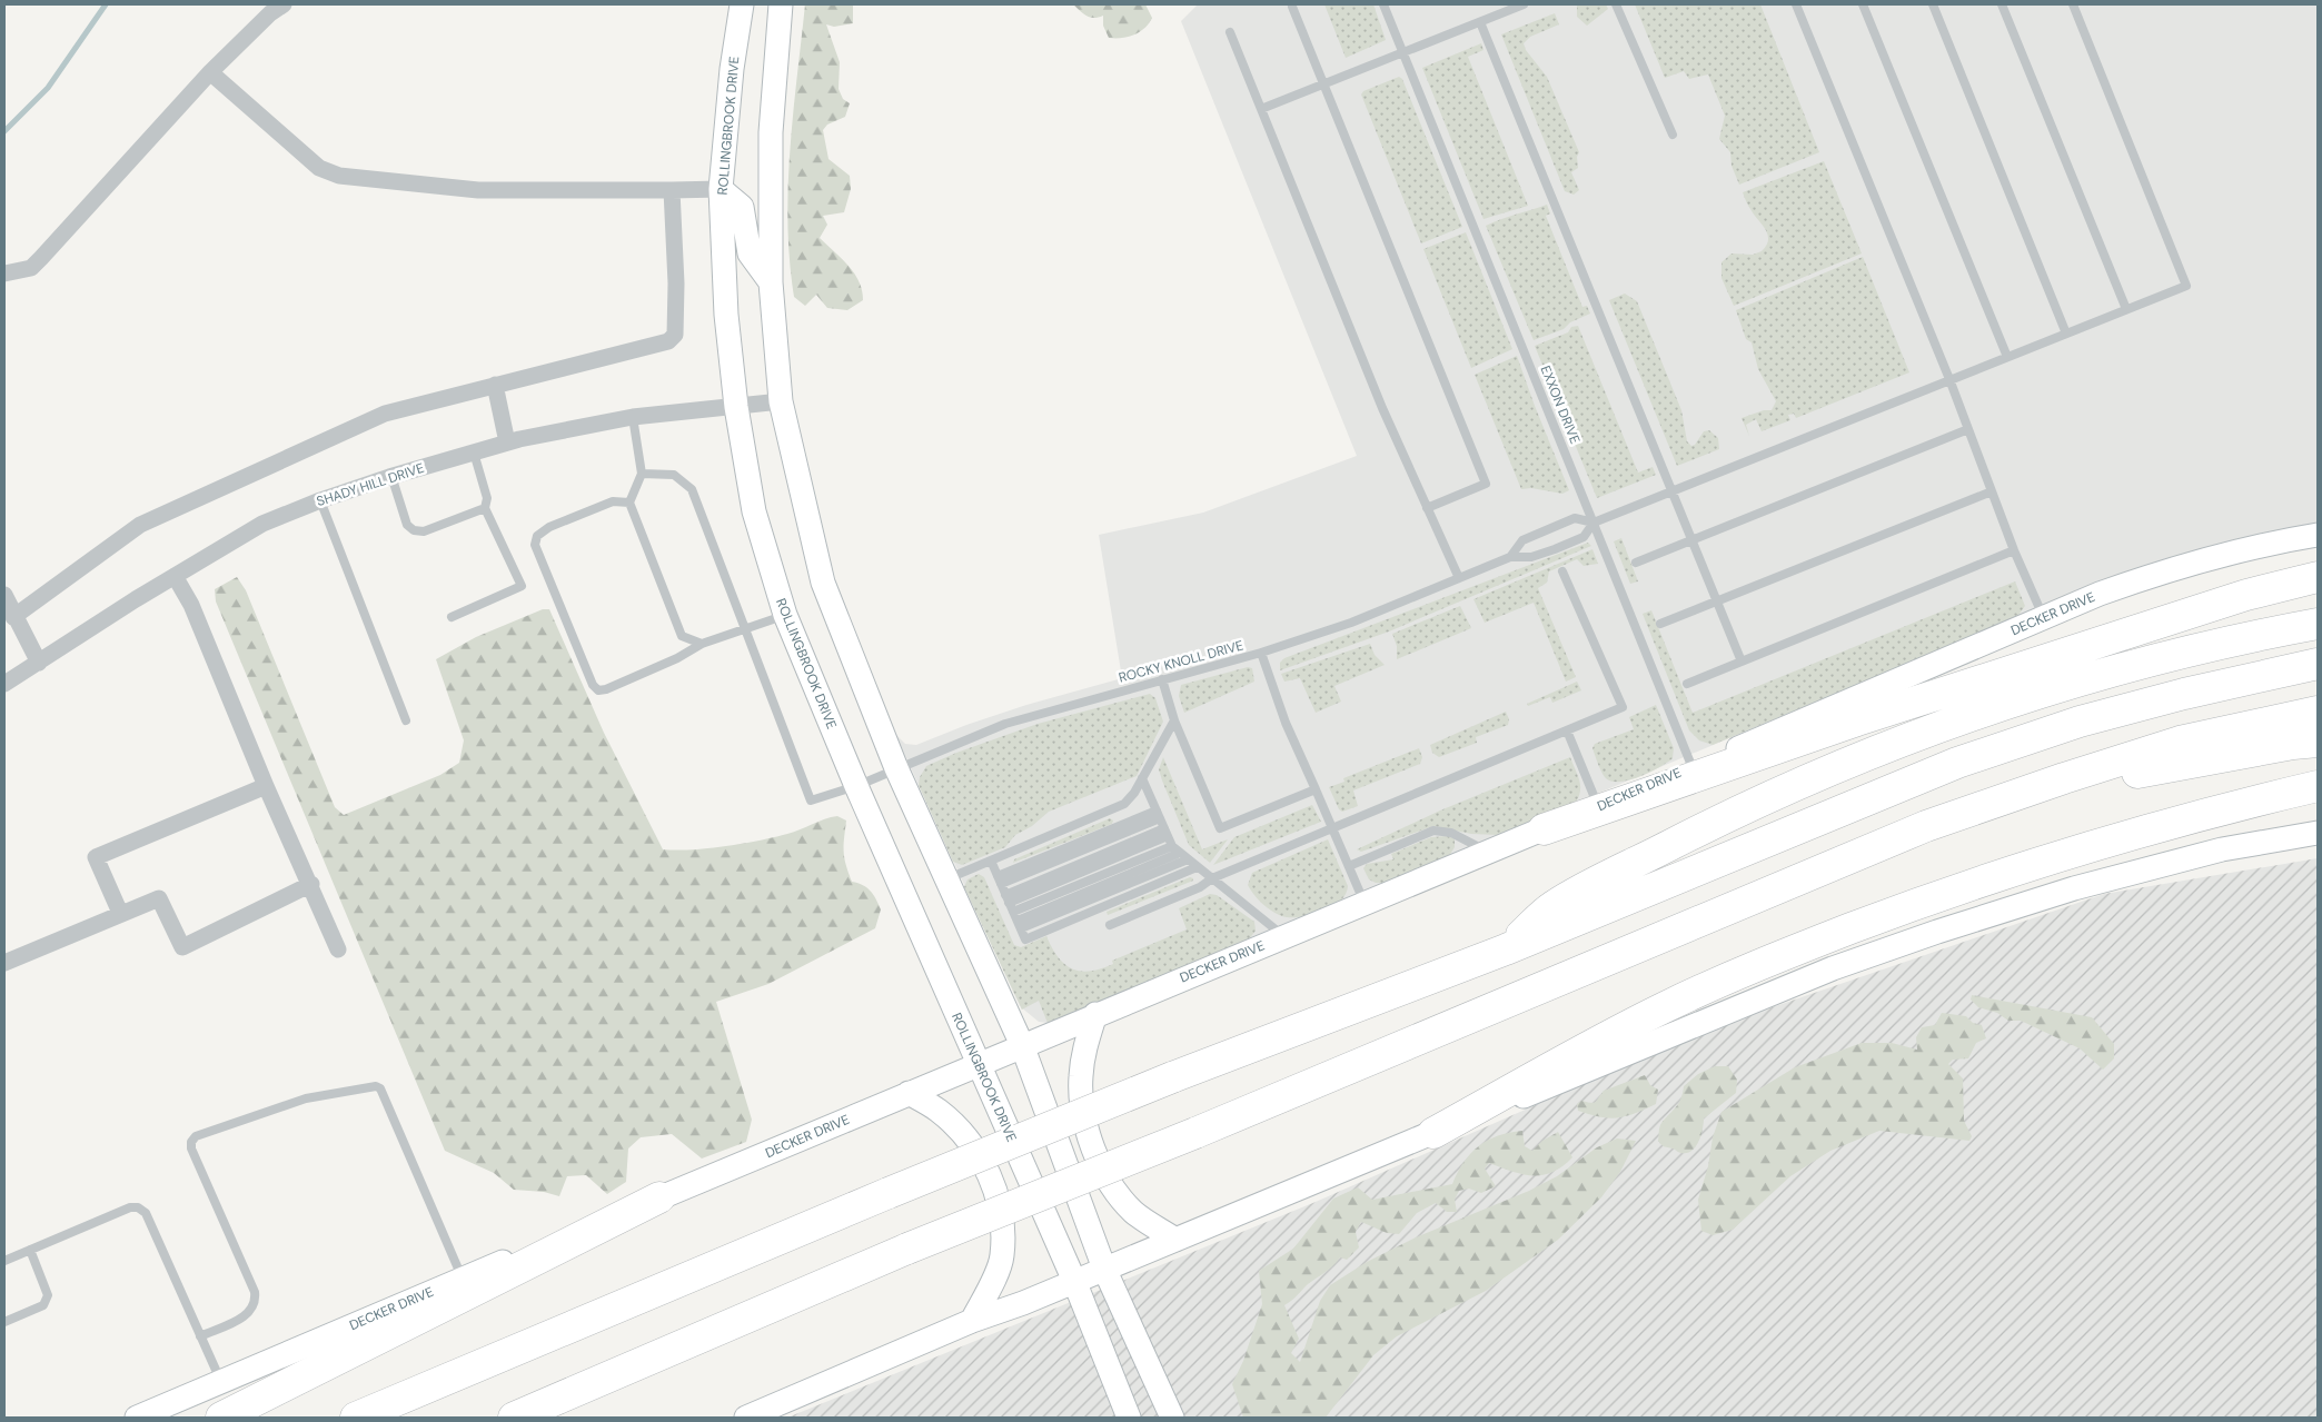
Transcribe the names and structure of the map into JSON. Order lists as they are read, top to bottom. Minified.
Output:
{"streets":{"main road":["ROLLINGBROOK DRIVE","DECKER DRIVE"],"street":["SHADY HILL DRIVE"],"lane":["EXXON DRIVE","ROCKY KNOLL DRIVE"]},"crossings":[["ROLLINGBROOK DRIVE","SHADY HILL DRIVE"],["ROLLINGBROOK DRIVE","DECKER DRIVE"],["ROLLINGBROOK DRIVE","ROCKY KNOLL DRIVE"],["EXXON DRIVE","DECKER DRIVE"],["EXXON DRIVE","ROCKY KNOLL DRIVE"]]}
